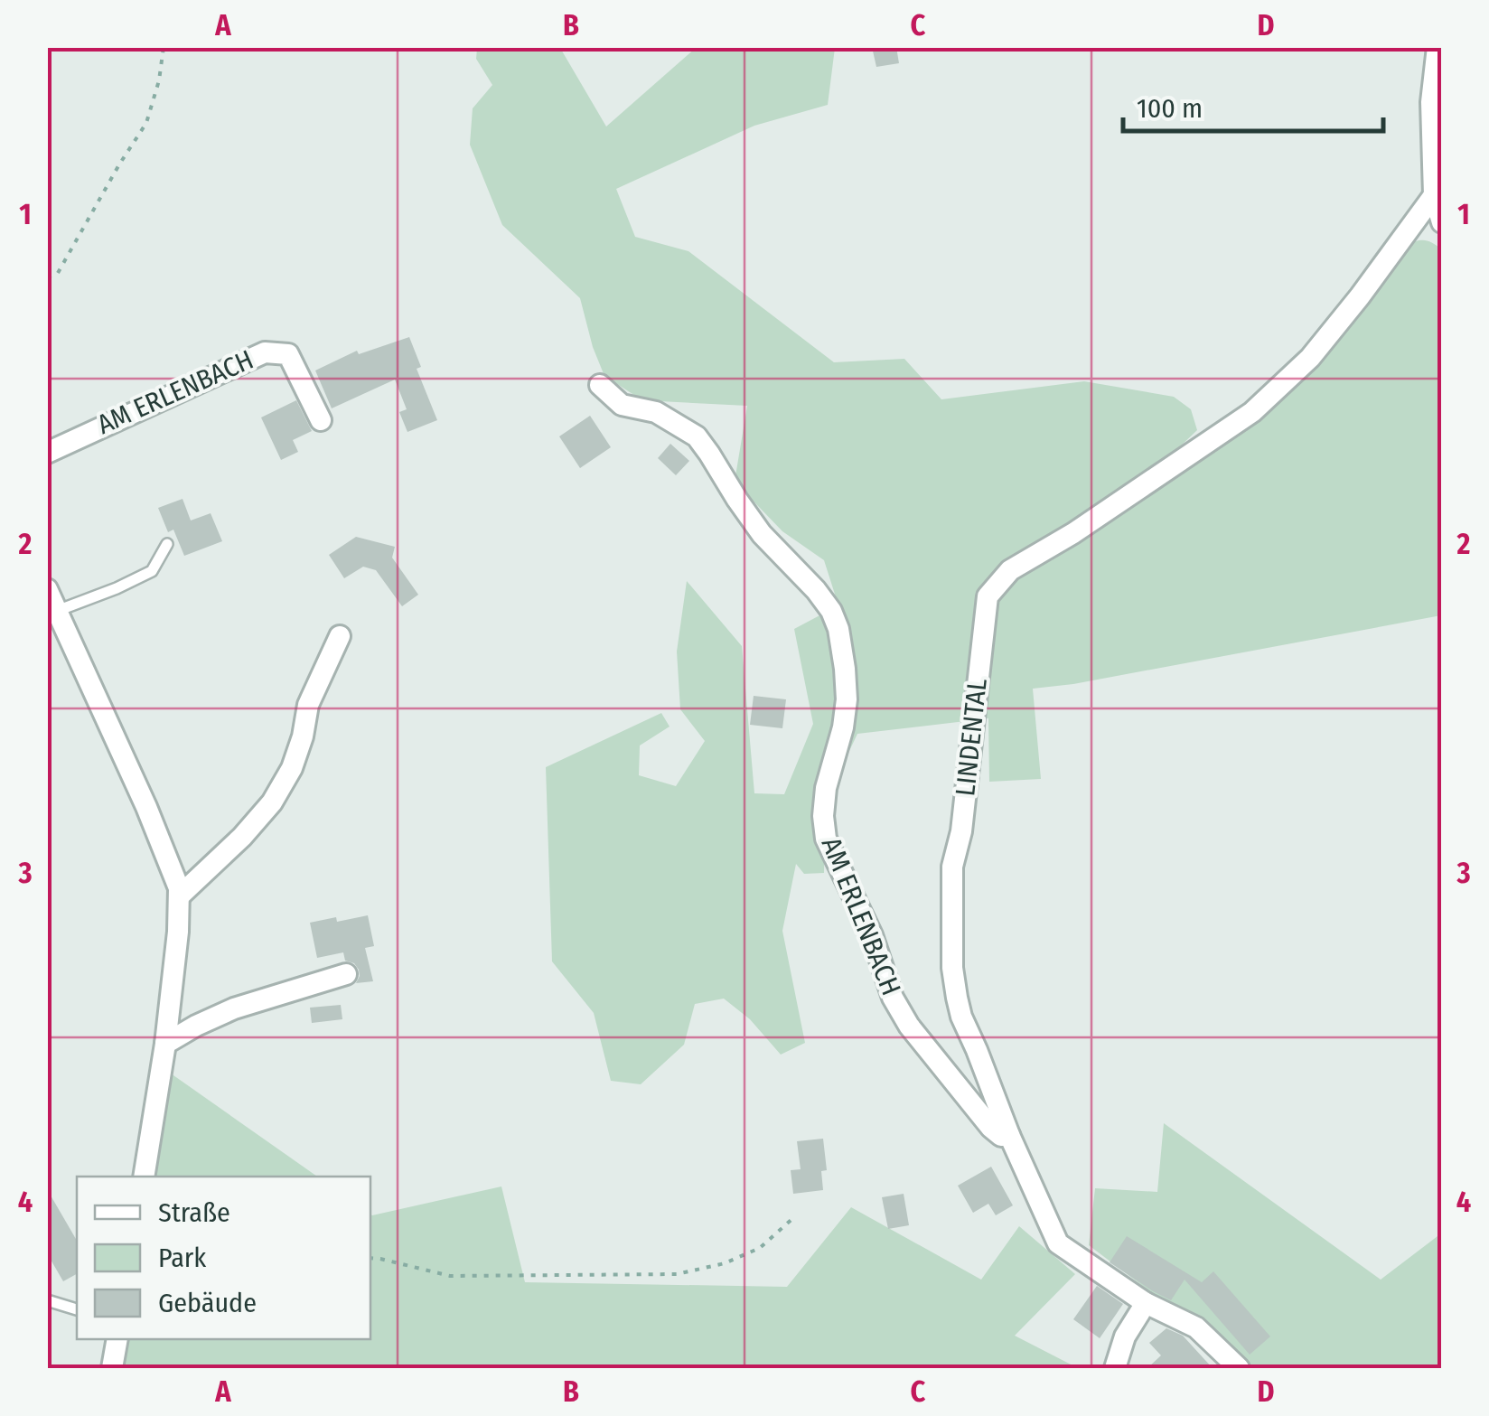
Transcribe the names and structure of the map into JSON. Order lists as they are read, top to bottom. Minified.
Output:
{"streets":{"street":["AM ERLENBACH","LINDENTAL"]},"crossings":[["AM ERLENBACH","LINDENTAL"]],"legend":["Straße","Park","Gebäude"],"scale_bar":"100 m","grid":{"columns":["A","B","C","D"],"rows":["1","2","3","4"]}}
